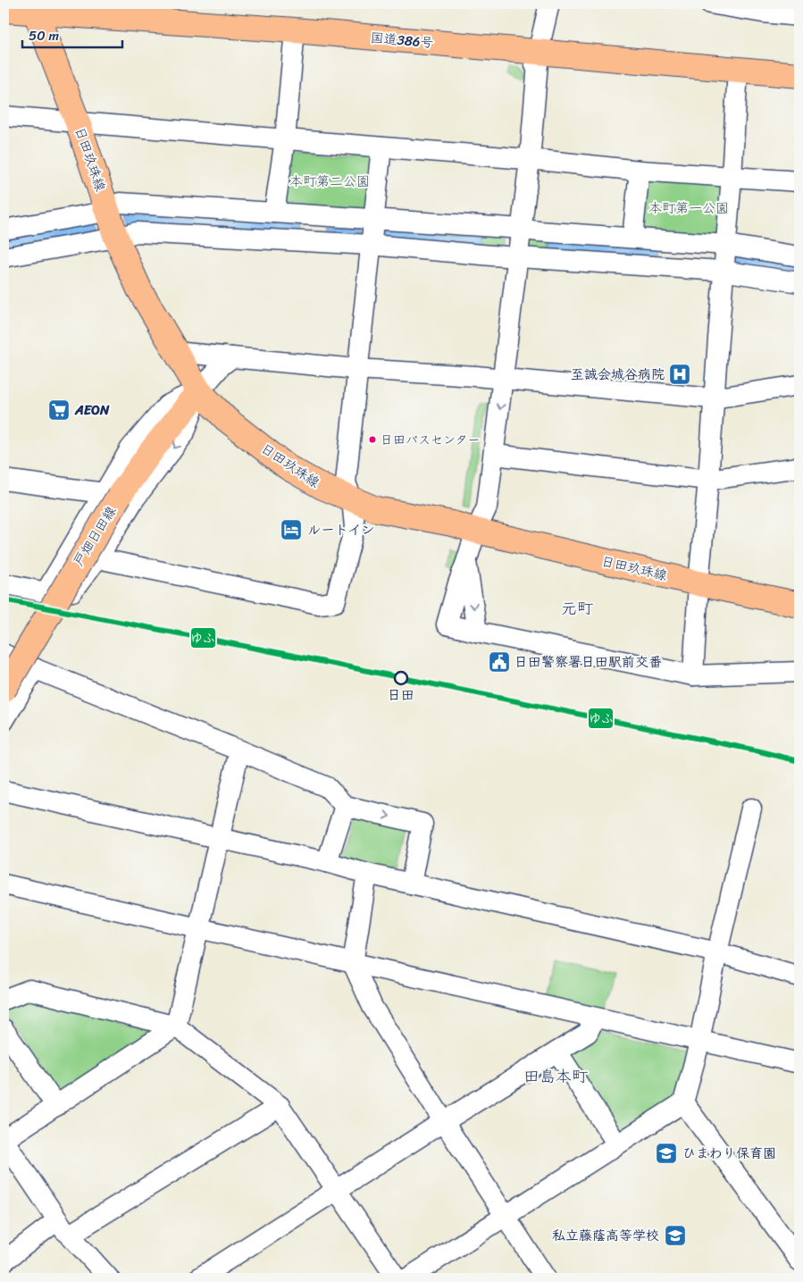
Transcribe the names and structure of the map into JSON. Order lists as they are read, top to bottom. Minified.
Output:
{"streets":{"main road":["国道386号","日田玖珠線","戸畑日田線"]},"crossings":[["国道386号","日田玖珠線"],["日田玖珠線","戸畑日田線"]],"districts":["元町","田島本町"],"parks":["本町第二公園","本町第一公園"],"places":{"hospital":["至誠会城谷病院"],"supermarket":["AEON"],"other":["日田バスセンター","日田"],"hotel":["ルートイン"],"public building":["日田警察署日田駅前交番"],"school or university":["ひまわり保育園","私立藤蔭高等学校"]},"lines":["transit line ゆふ"],"scale_bar":"50 m"}
